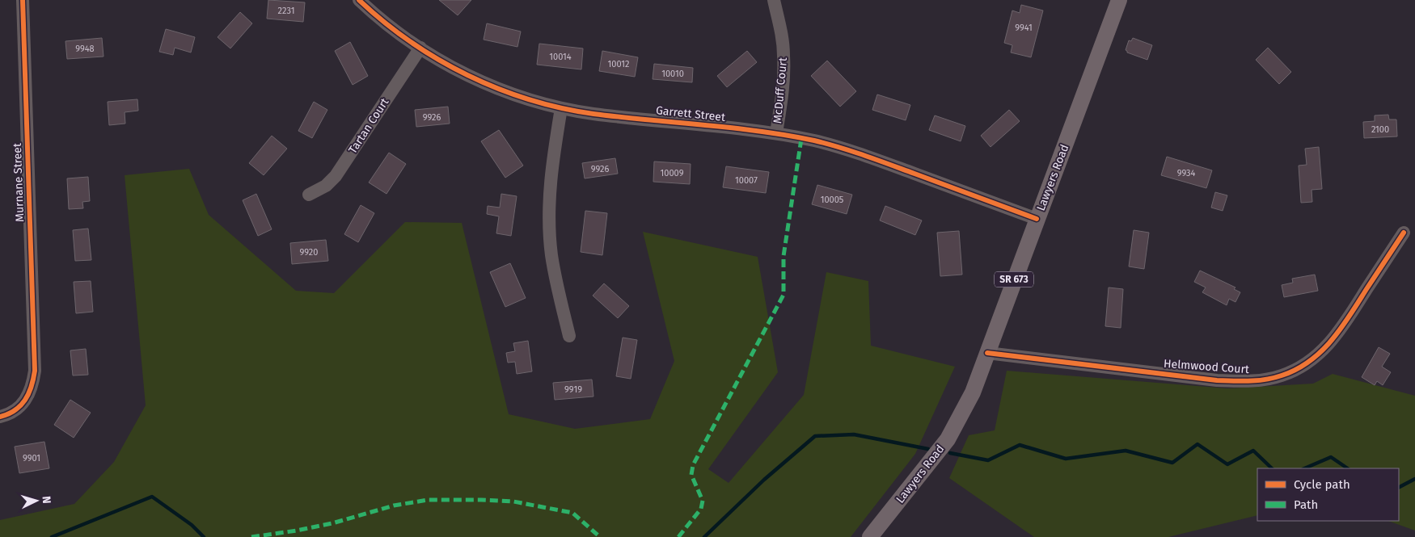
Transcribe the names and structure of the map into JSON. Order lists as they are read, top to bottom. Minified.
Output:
{"streets":{"main road":["Lawyers Road","SR 673"],"street":["McDuff Court","Garrett Street","Tartan Court","Murnane Street","Helmwood Court"]},"crossings":[["McDuff Court","Garrett Street"],["Garrett Street","Tartan Court"],["Garrett Street","Lawyers Road"],["Lawyers Road","Helmwood Court"]],"house_numbers":["2231","9941","9948","10014","10012","10010","9926","2100","9926","10009","9934","10007","10005","9920","9919","9901"],"legend":["Cycle path","Path"],"north":"right"}
